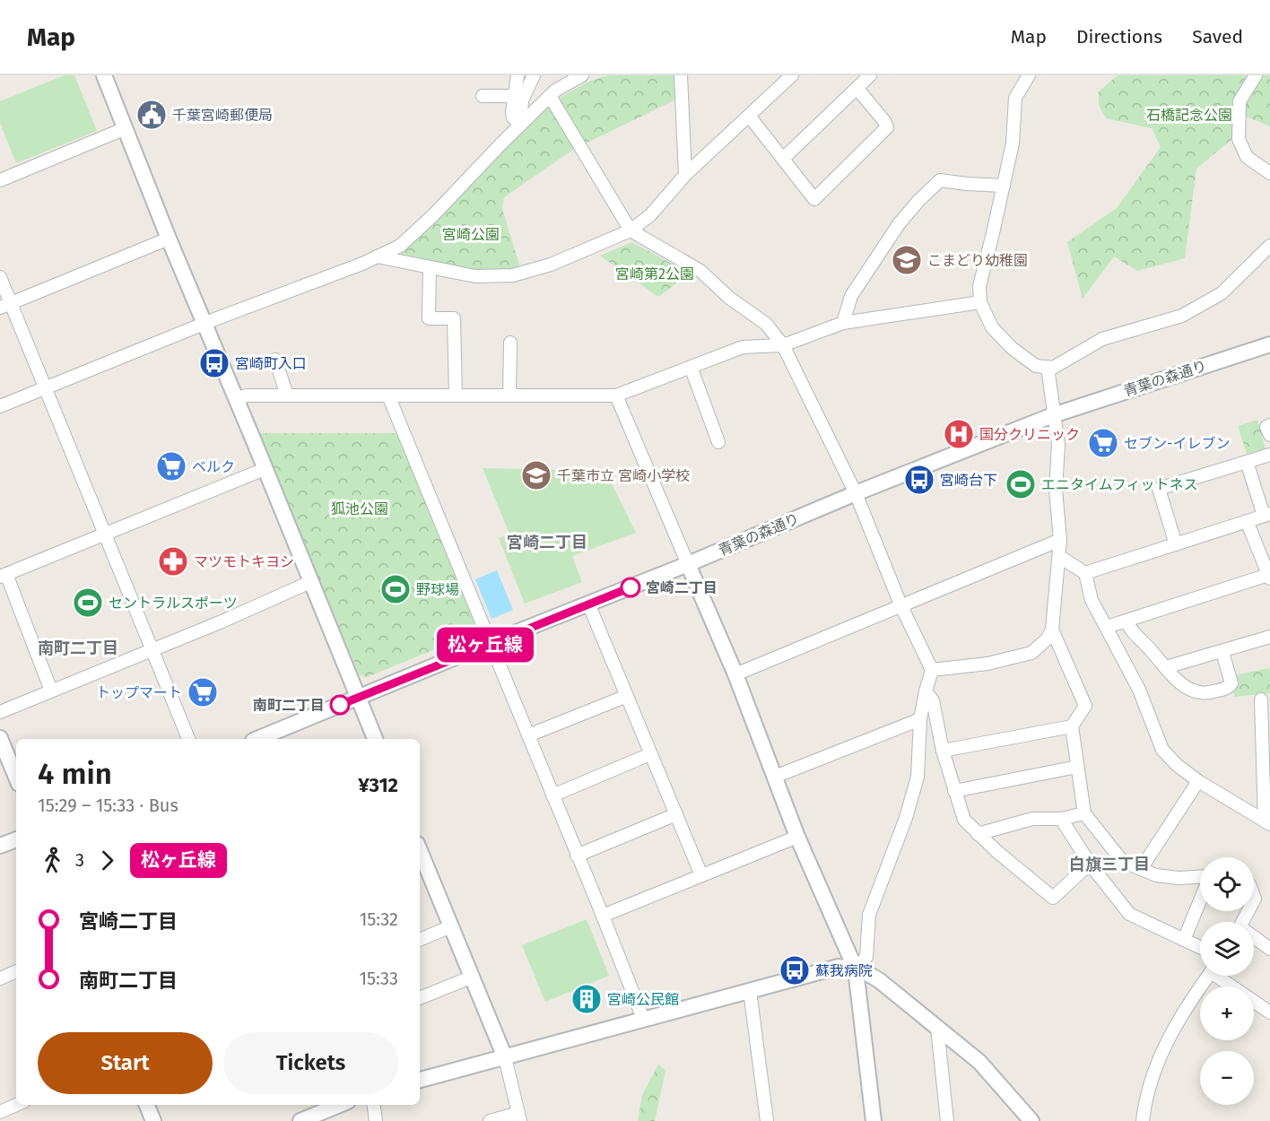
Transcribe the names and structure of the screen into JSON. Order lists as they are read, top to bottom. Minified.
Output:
{"streets":{"street":["青葉の森通り"]},"districts":["宮崎二丁目","南町二丁目","白旗三丁目"],"parks":["石橋記念公園","宮崎公園","宮崎第2公園","狐池公園"],"places":{"public building":["千葉宮崎郵便局"],"school or university":["こまどり幼稚園","千葉市立 宮崎小学校"],"bus stop":["宮崎町入口","宮崎台下","蘇我病院"],"hospital":["国分クリニック"],"supermarket":["セブン-イレブン","ベルク","トップマート"],"sports":["エニタイムフィットネス","野球場","セントラルスポーツ"],"pharmacy":["マツモトキヨシ"],"other":["宮崎二丁目","南町二丁目"],"building":["宮崎公民館"]},"lines":["bus line 松ヶ丘線"],"page":{"header":"Map","nav":["Map","Directions","Saved"],"on_map":"松ヶ丘線","heading":["4 min","15:29 – 15:33 · Bus","¥312"],"legs":["3","松ヶ丘線"],"map_buttons":["+","−"],"list":[{"name":"宮崎二丁目","value":"15:32"},{"name":"南町二丁目","value":"15:33"}],"buttons":["Start","Tickets"]}}
